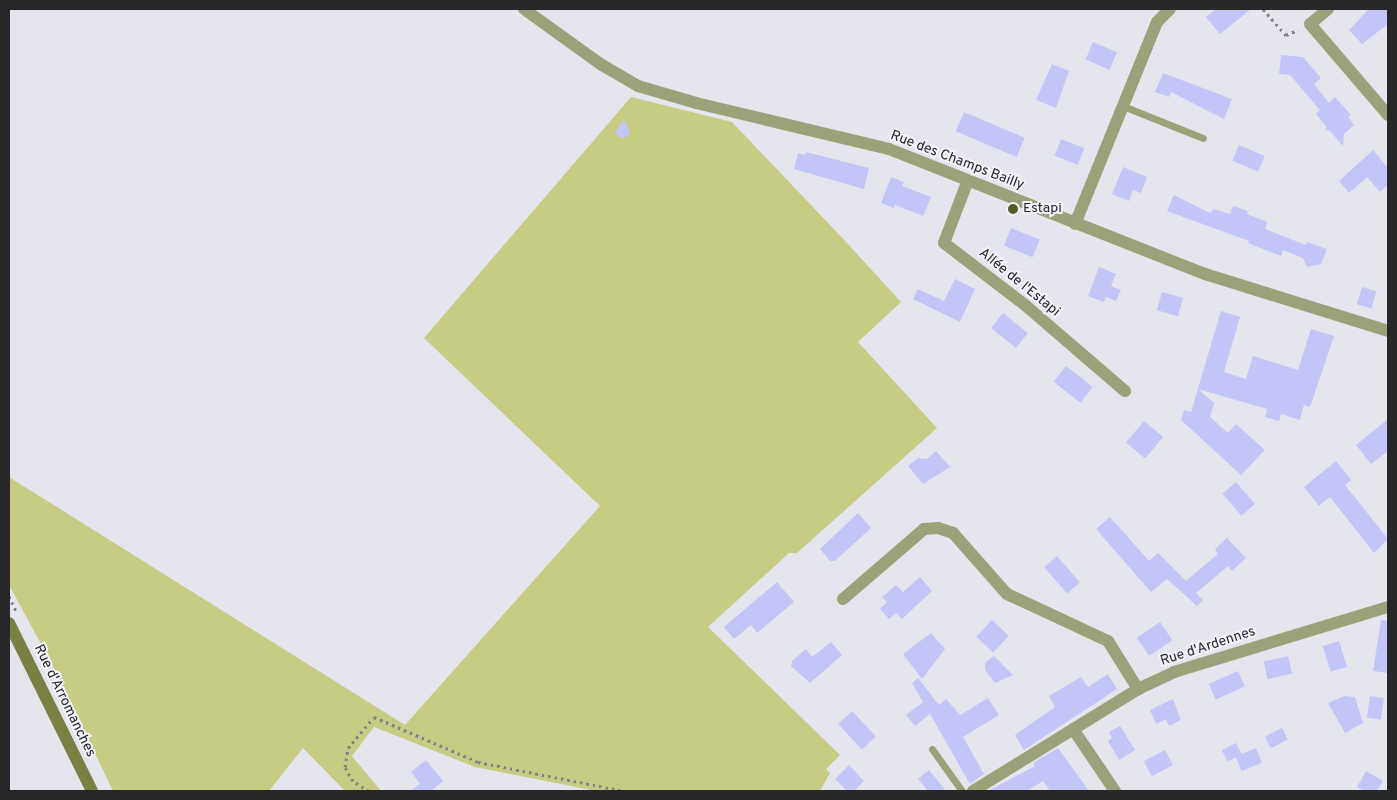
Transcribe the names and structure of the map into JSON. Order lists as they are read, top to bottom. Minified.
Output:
{"streets":{"main road":["Rue d'Arromanches"],"street":["Rue des Champs Bailly","Allée de l'Estapi","Rue d'Ardennes"]},"crossings":[["Rue des Champs Bailly","Allée de l'Estapi"]],"places":["Estapi"]}
